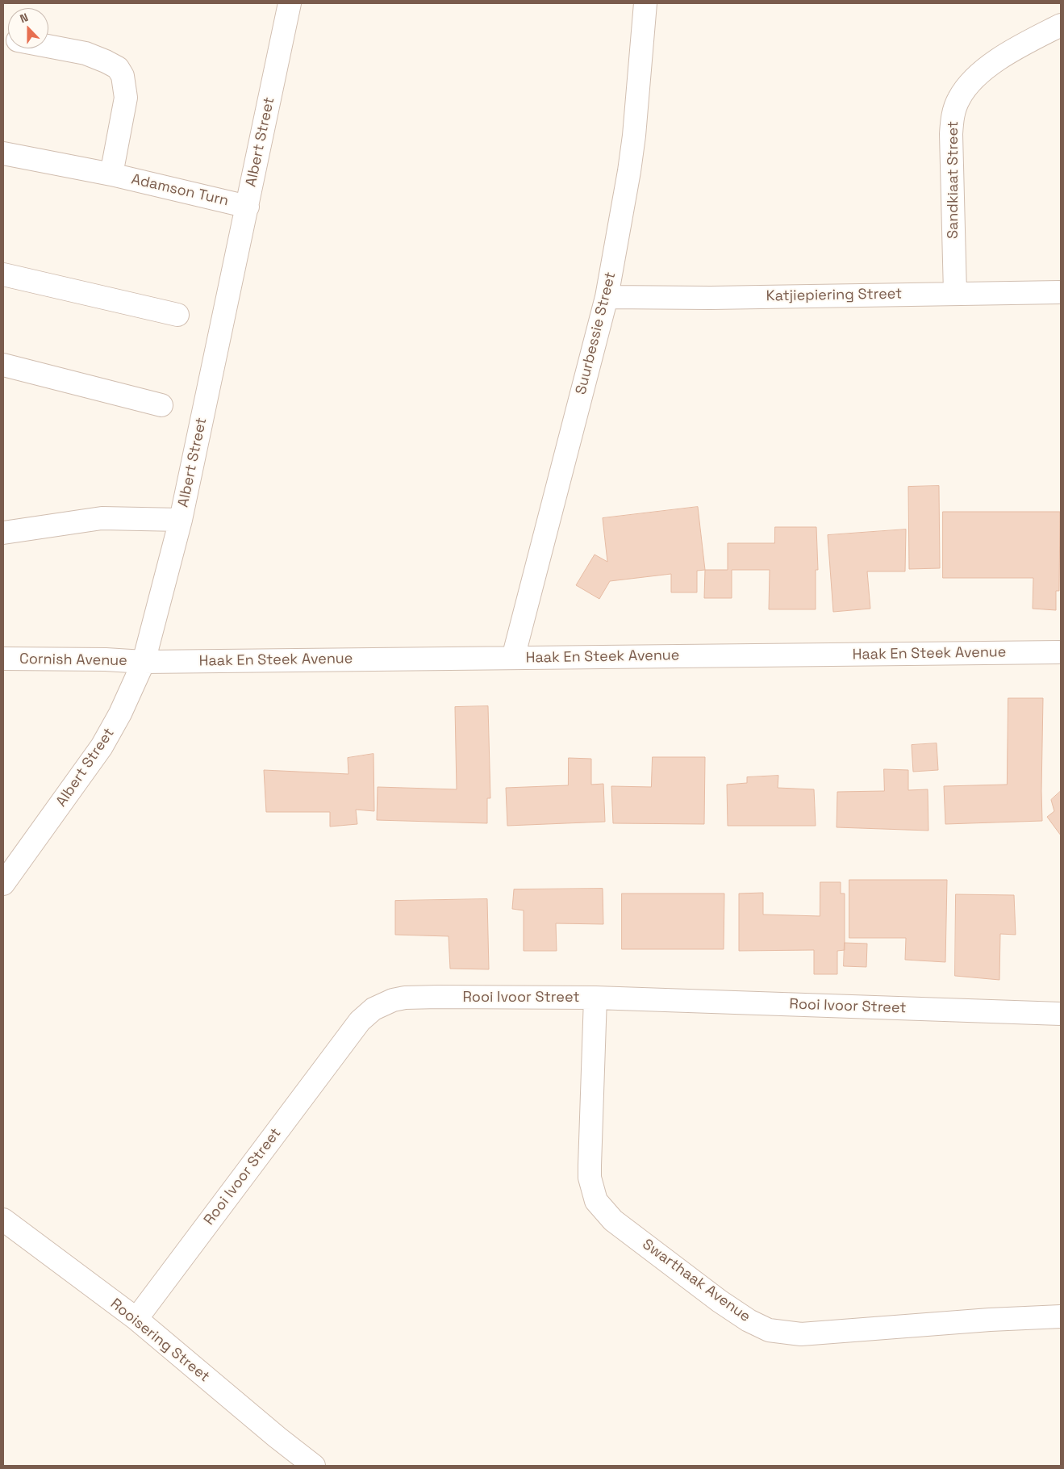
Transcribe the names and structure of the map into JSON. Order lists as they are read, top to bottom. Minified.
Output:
{"streets":{"street":["Albert Street","Sandkiaat Street","Adamson Turn","Katjiepiering Street","Suurbessie Street","Haak En Steek Avenue","Cornish Avenue","Rooi Ivoor Street","Swarthaak Avenue","Rooisering Street"]},"crossings":[["Albert Street","Adamson Turn"],["Albert Street","Haak En Steek Avenue"],["Albert Street","Cornish Avenue"],["Sandkiaat Street","Katjiepiering Street"],["Katjiepiering Street","Suurbessie Street"],["Suurbessie Street","Haak En Steek Avenue"],["Haak En Steek Avenue","Cornish Avenue"],["Rooi Ivoor Street","Swarthaak Avenue"],["Rooi Ivoor Street","Rooisering Street"]],"north":"top"}
